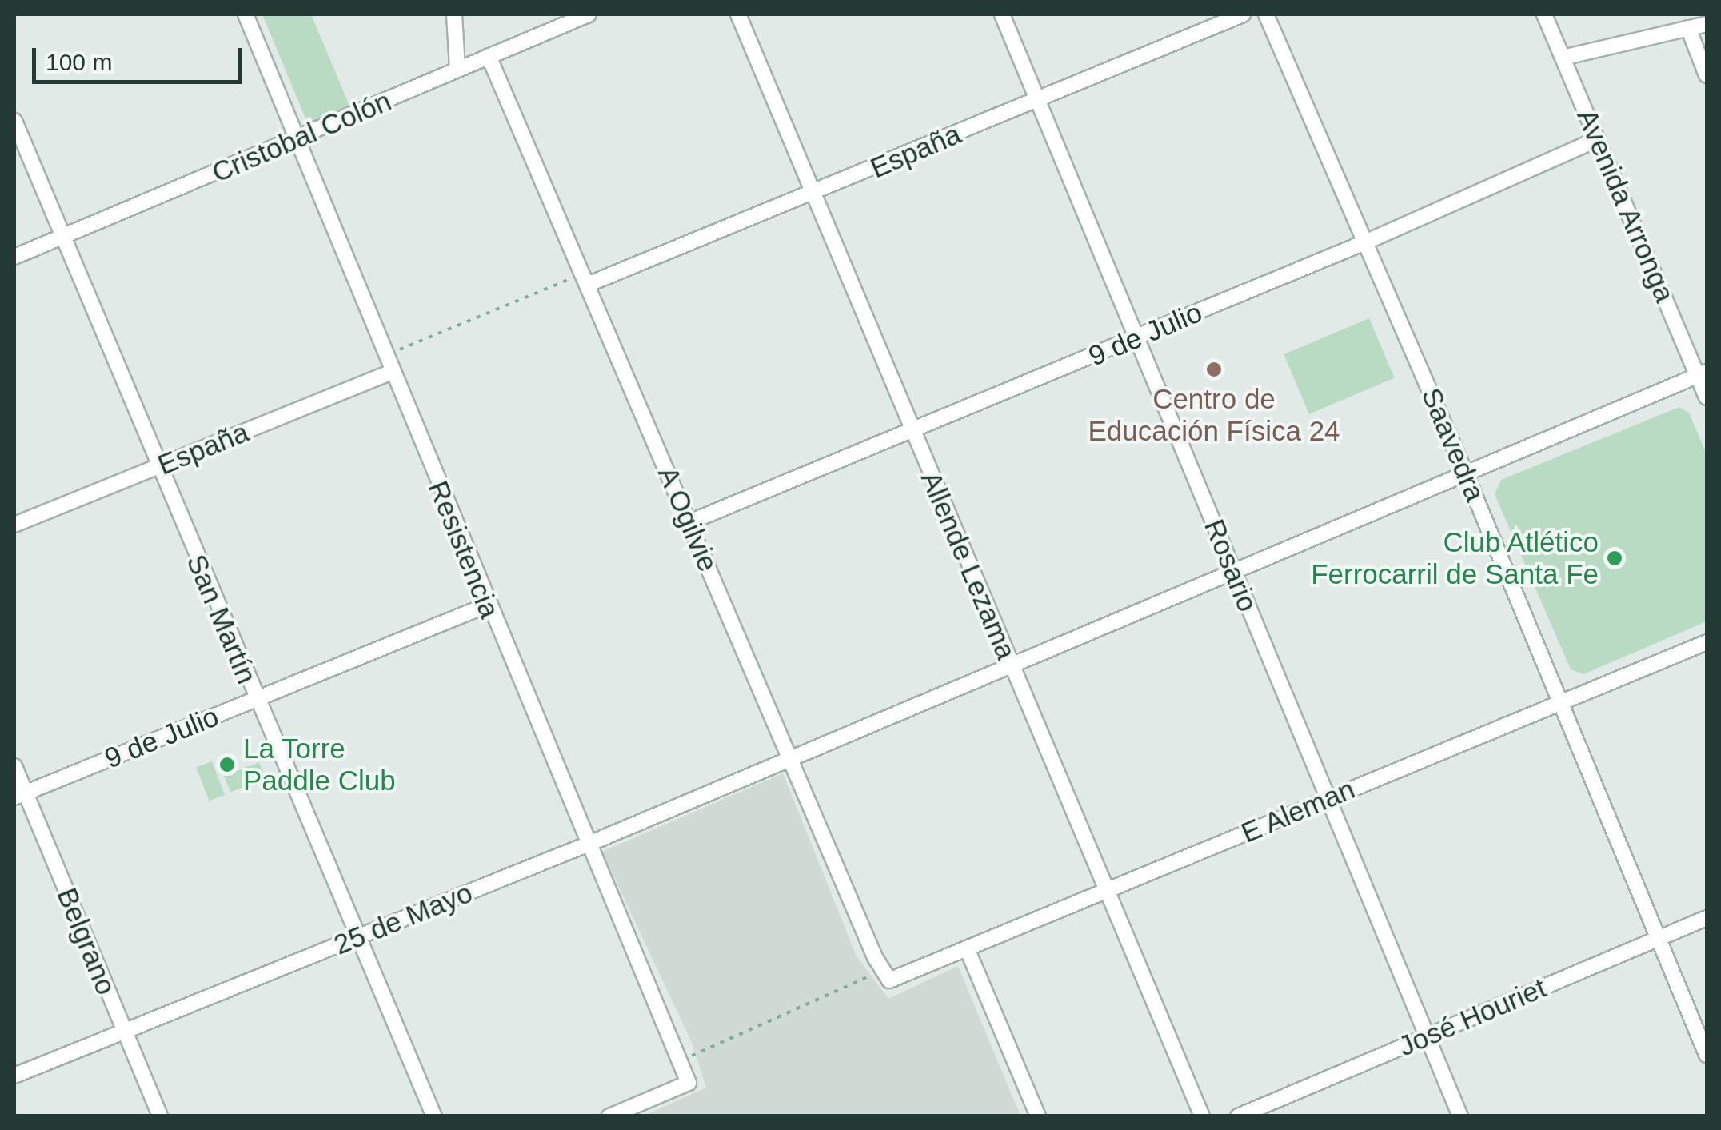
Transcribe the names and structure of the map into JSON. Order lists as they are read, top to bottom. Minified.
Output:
{"streets":{"street":["Cristobal Colón","España","Avenida Arronga","9 de Julio","Saavedra","A Ogilvie","Resistencia","Allende Lezama","Rosario","San Martín","E Aleman","25 de Mayo","Belgrano","José Houriet"]},"crossings":[["Cristobal Colón","A Ogilvie"],["Cristobal Colón","Resistencia"],["Cristobal Colón","San Martín"],["España","A Ogilvie"],["España","Resistencia"],["España","Allende Lezama"],["España","Rosario"],["España","San Martín"],["Avenida Arronga","9 de Julio"],["Avenida Arronga","25 de Mayo"],["9 de Julio","Saavedra"],["9 de Julio","A Ogilvie"],["9 de Julio","Resistencia"],["9 de Julio","Allende Lezama"],["9 de Julio","Rosario"],["9 de Julio","San Martín"],["9 de Julio","Belgrano"],["Saavedra","E Aleman"],["Saavedra","25 de Mayo"],["Saavedra","José Houriet"],["A Ogilvie","E Aleman"],["A Ogilvie","25 de Mayo"],["Resistencia","25 de Mayo"],["Allende Lezama","E Aleman"],["Allende Lezama","25 de Mayo"],["Rosario","E Aleman"],["Rosario","25 de Mayo"],["Rosario","José Houriet"],["San Martín","25 de Mayo"],["25 de Mayo","Belgrano"]],"places":["Centro de Educación Física 24","Club Atlético Ferrocarril de Santa Fe","La Torre Paddle Club"],"scale_bar":"100 m"}
